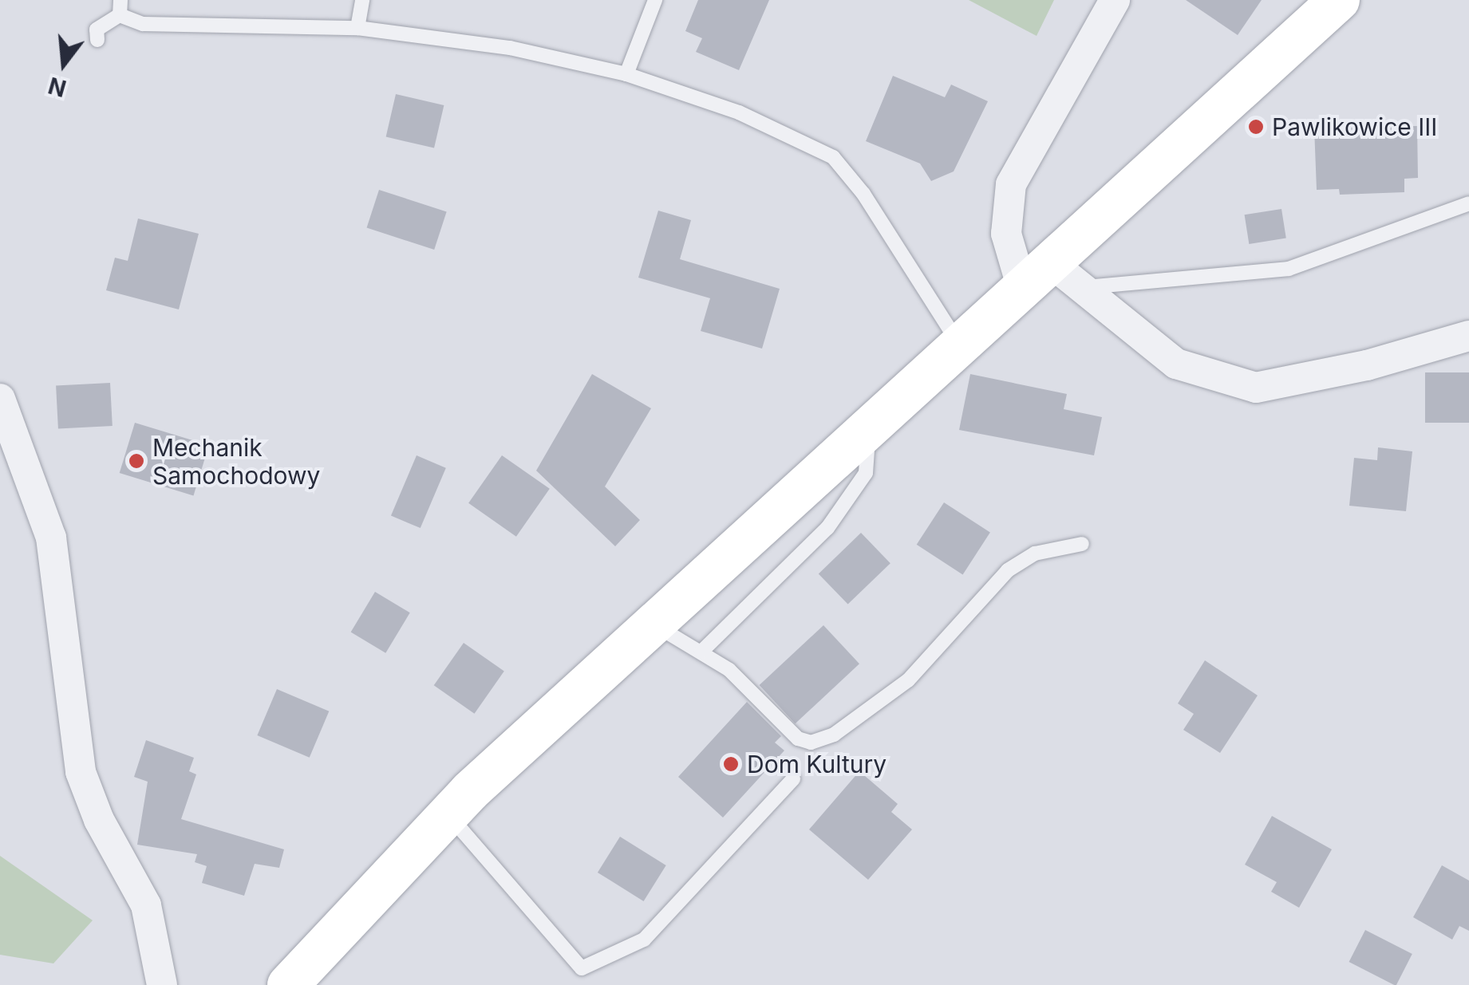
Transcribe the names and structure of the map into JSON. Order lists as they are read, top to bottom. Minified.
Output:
{"places":["Pawlikowice III","Mechanik Samochodowy","Dom Kultury"],"north":"bottom"}
